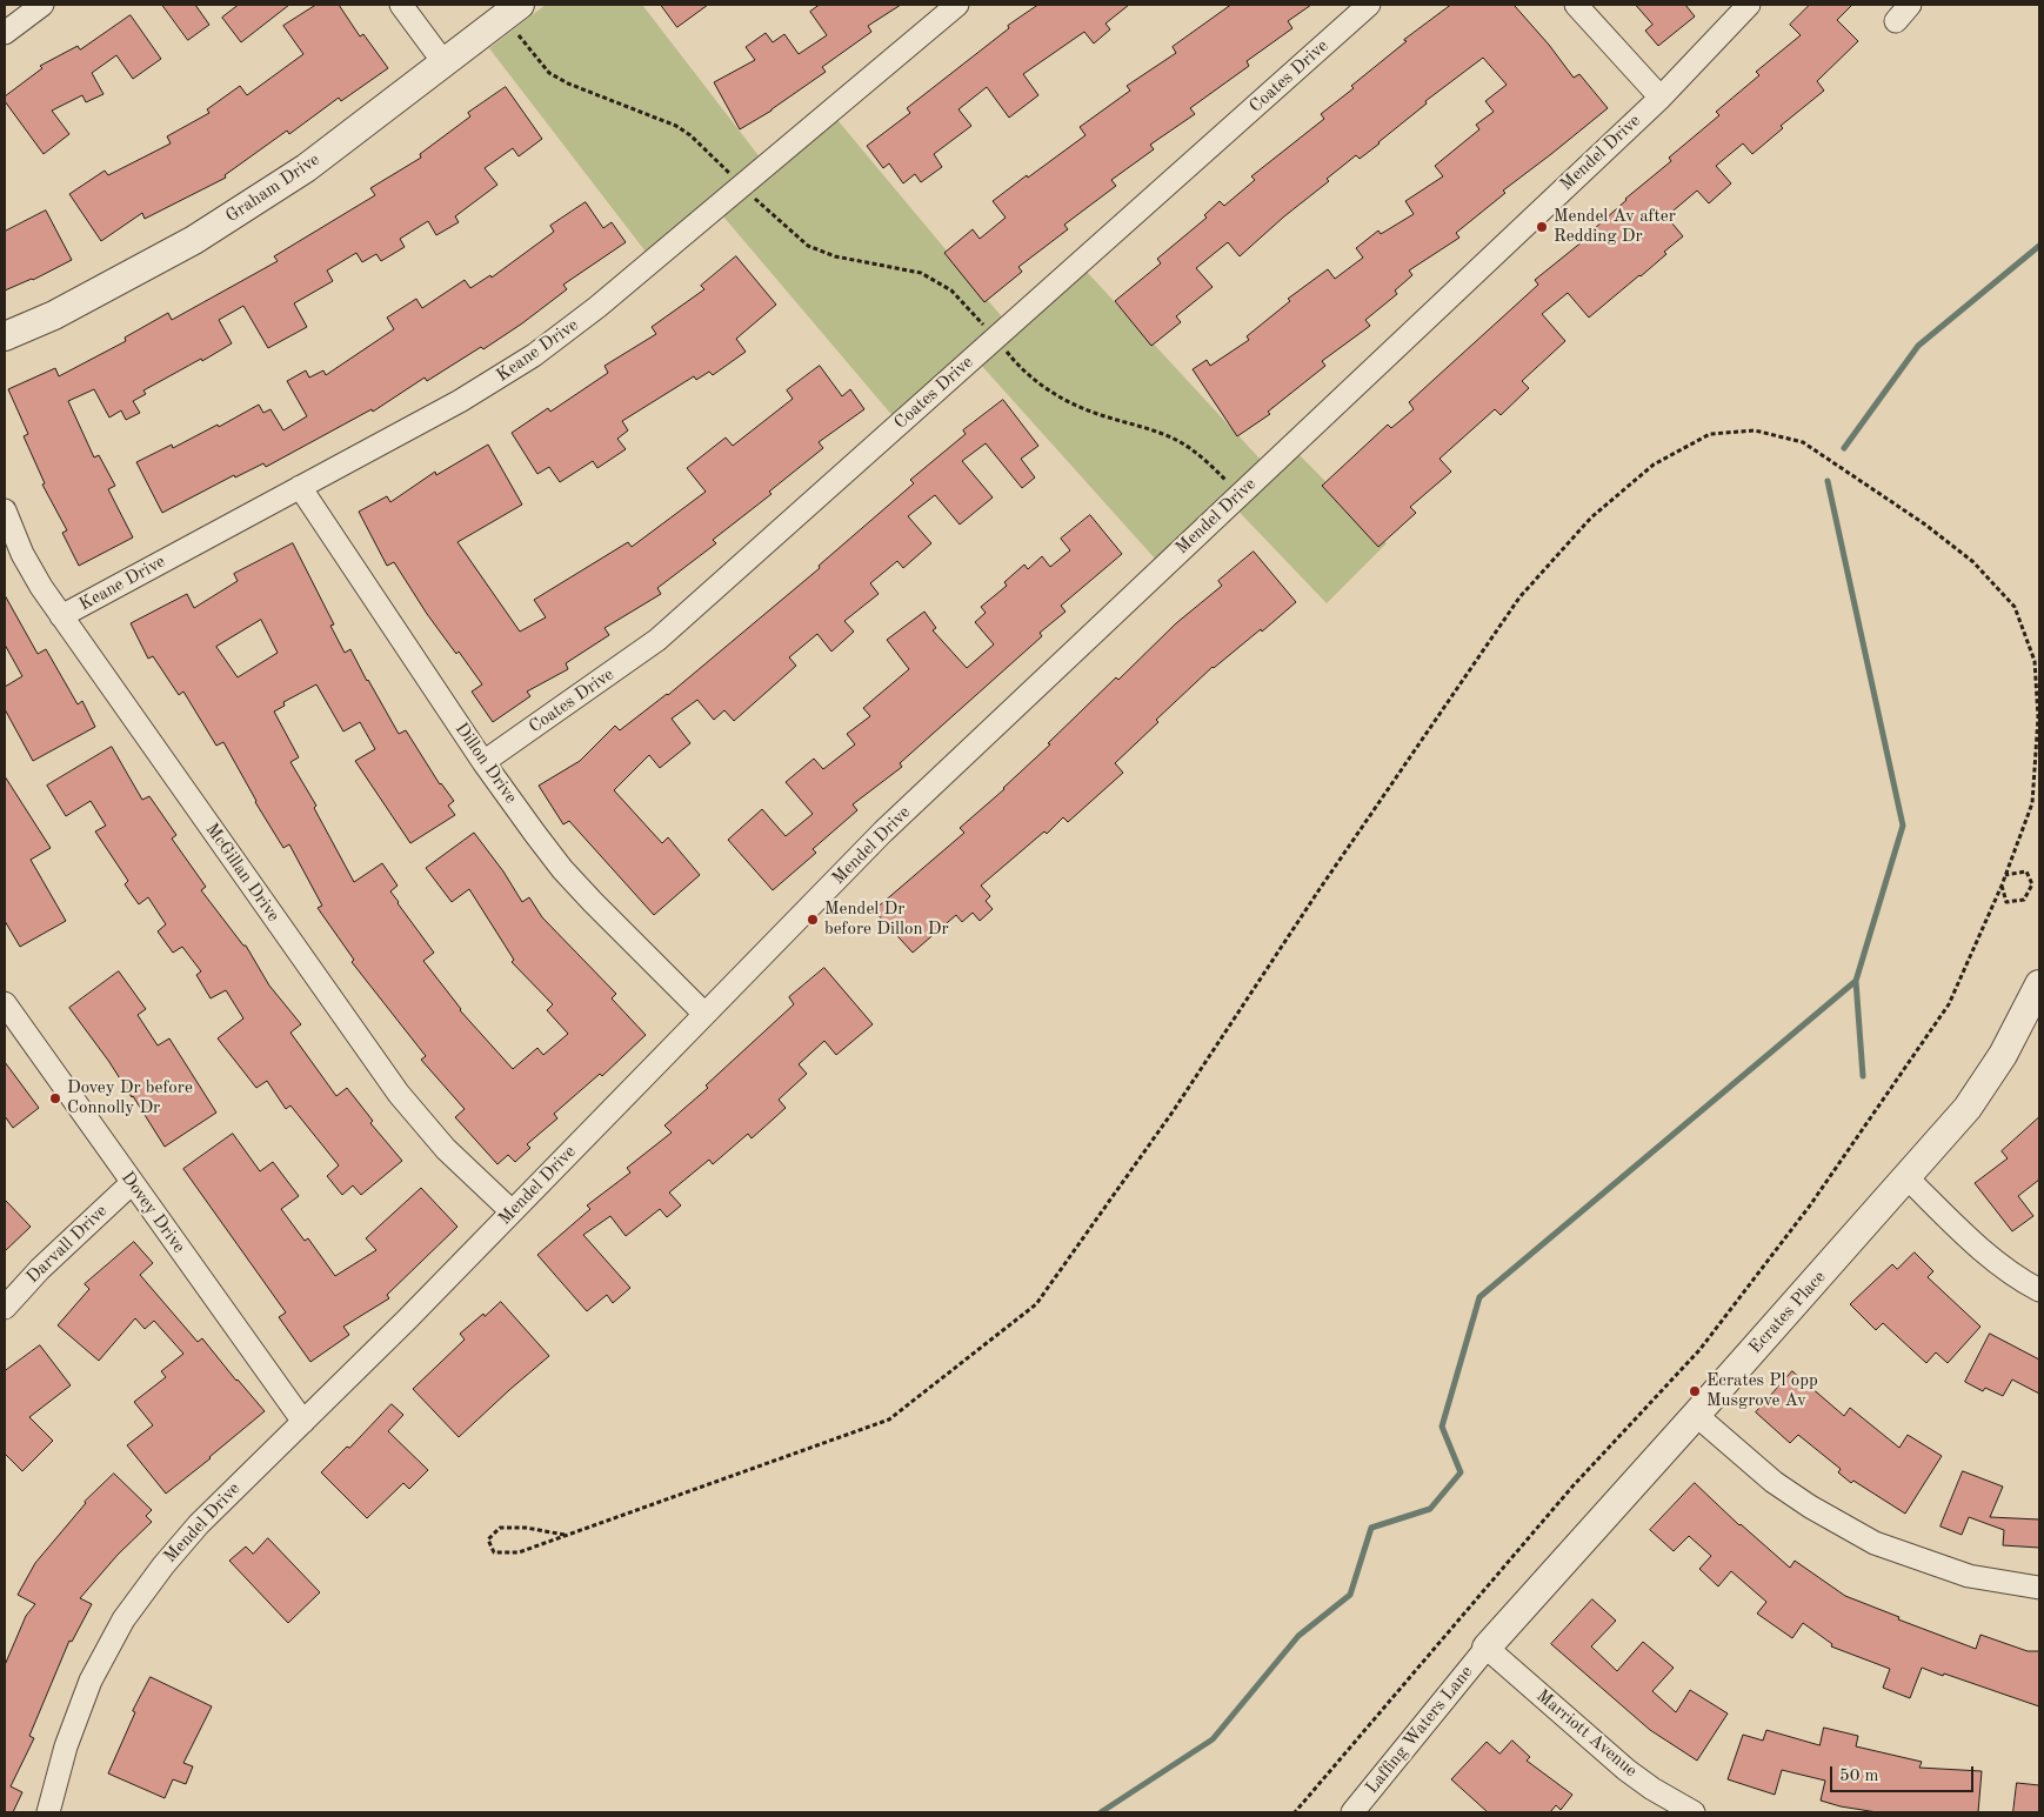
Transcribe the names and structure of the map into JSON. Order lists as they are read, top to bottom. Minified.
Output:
{"streets":{"street":["Coates Drive","Mendel Drive","Graham Drive","Keane Drive","Dillon Drive","McGillan Drive","Dovey Drive","Darvall Drive","Ecrates Place","Laffing Waters Lane","Marriott Avenue"]},"crossings":[["Coates Drive","Dillon Drive"],["Mendel Drive","Dillon Drive"],["Mendel Drive","McGillan Drive"],["Mendel Drive","Dovey Drive"],["Keane Drive","Dillon Drive"],["Keane Drive","McGillan Drive"],["Dovey Drive","Darvall Drive"],["Ecrates Place","Laffing Waters Lane"],["Ecrates Place","Marriott Avenue"],["Laffing Waters Lane","Marriott Avenue"]],"places":["Mendel Av after Redding Dr","Mendel Dr before Dillon Dr","Dovey Dr before Connolly Dr","Ecrates Pl opp Musgrove Av"],"scale_bar":"50 m"}
